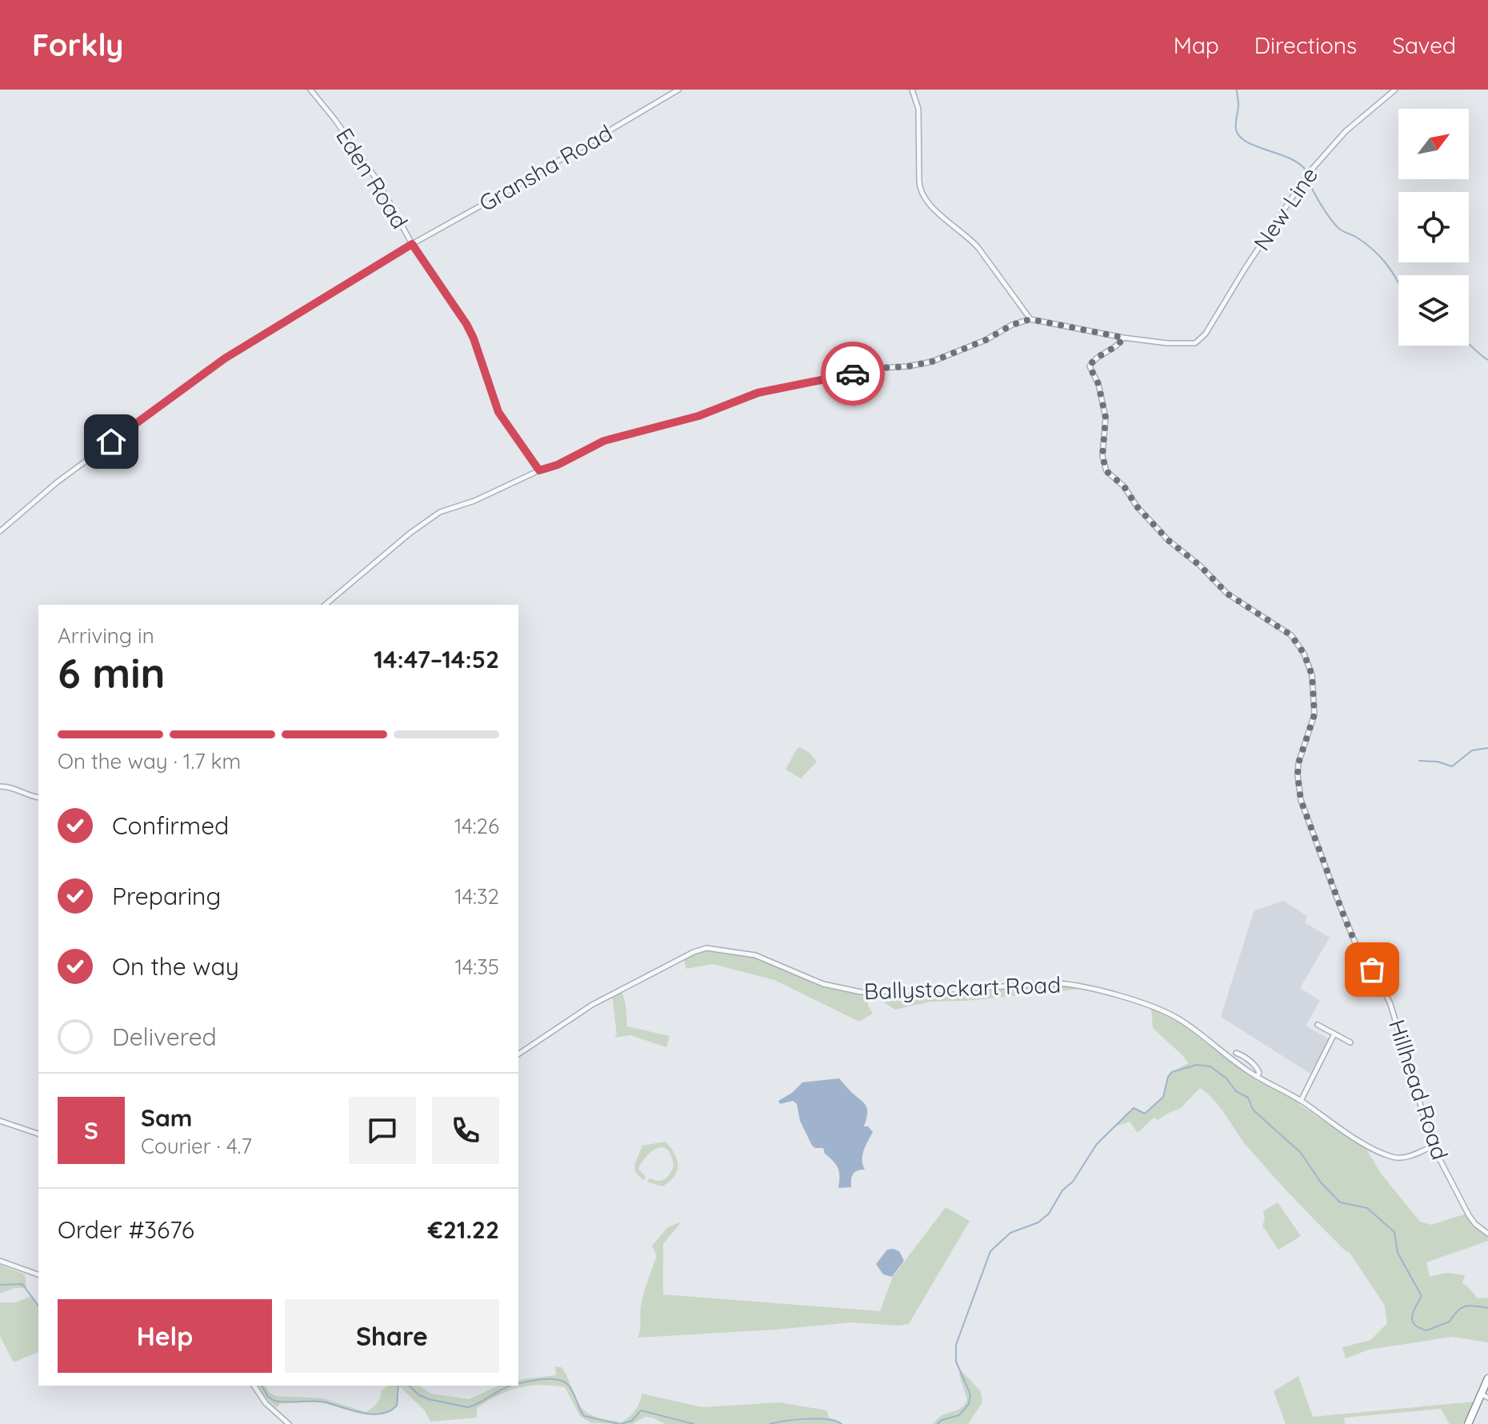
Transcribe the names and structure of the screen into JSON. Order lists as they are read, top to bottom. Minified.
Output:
{"streets":{"street":["Gransha Road","Eden Road","New Line","Ballystockart Road","Hillhead Road"]},"crossings":[["Gransha Road","Eden Road"],["New Line","Hillhead Road"],["Ballystockart Road","Hillhead Road"]],"north":"top right","page":{"header":"Forkly","nav":["Map","Directions","Saved"],"heading":["6 min","Arriving in","14:47–14:52"],"panel":["Sam","Courier · 4.7","Order #3676","€21.22"],"bar":"On the way · 1.7 km","list":[["Confirmed","14:26"],["Preparing","14:32"],["On the way","14:35"],"Delivered"],"round":"S","buttons":["Help","Share"]}}
